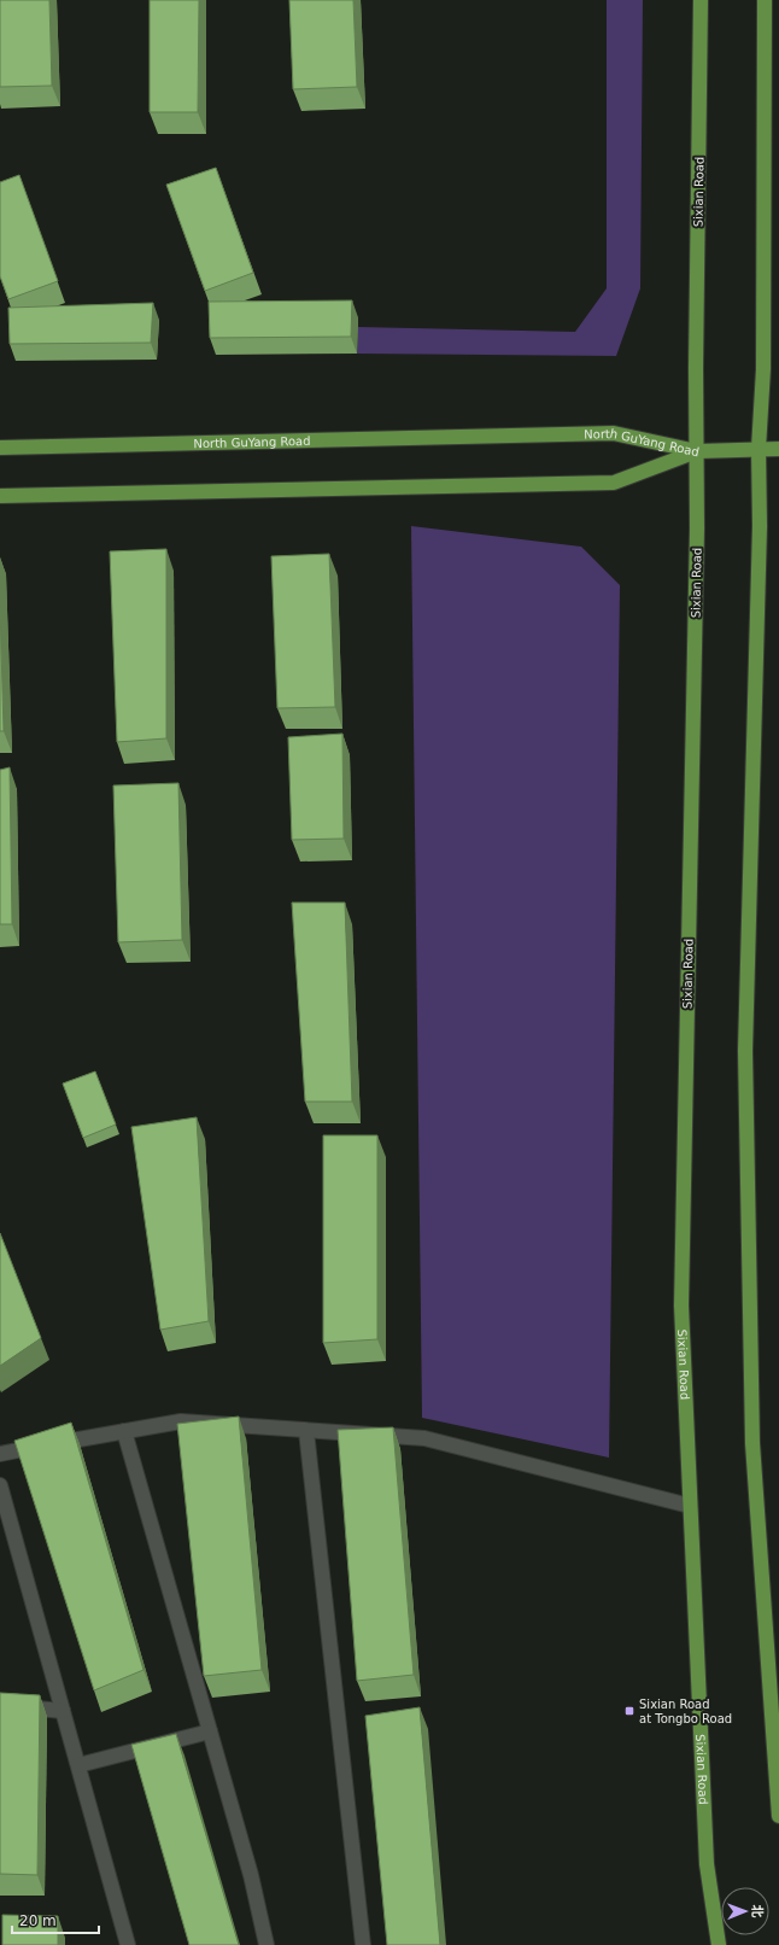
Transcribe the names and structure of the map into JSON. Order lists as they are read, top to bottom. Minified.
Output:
{"streets":{"main road":["Sixian Road","North GuYang Road"]},"crossings":[["Sixian Road","North GuYang Road"]],"places":{"transit":["Sixian Road at Tongbo Road"]},"scale_bar":"20 m","north":"right"}
